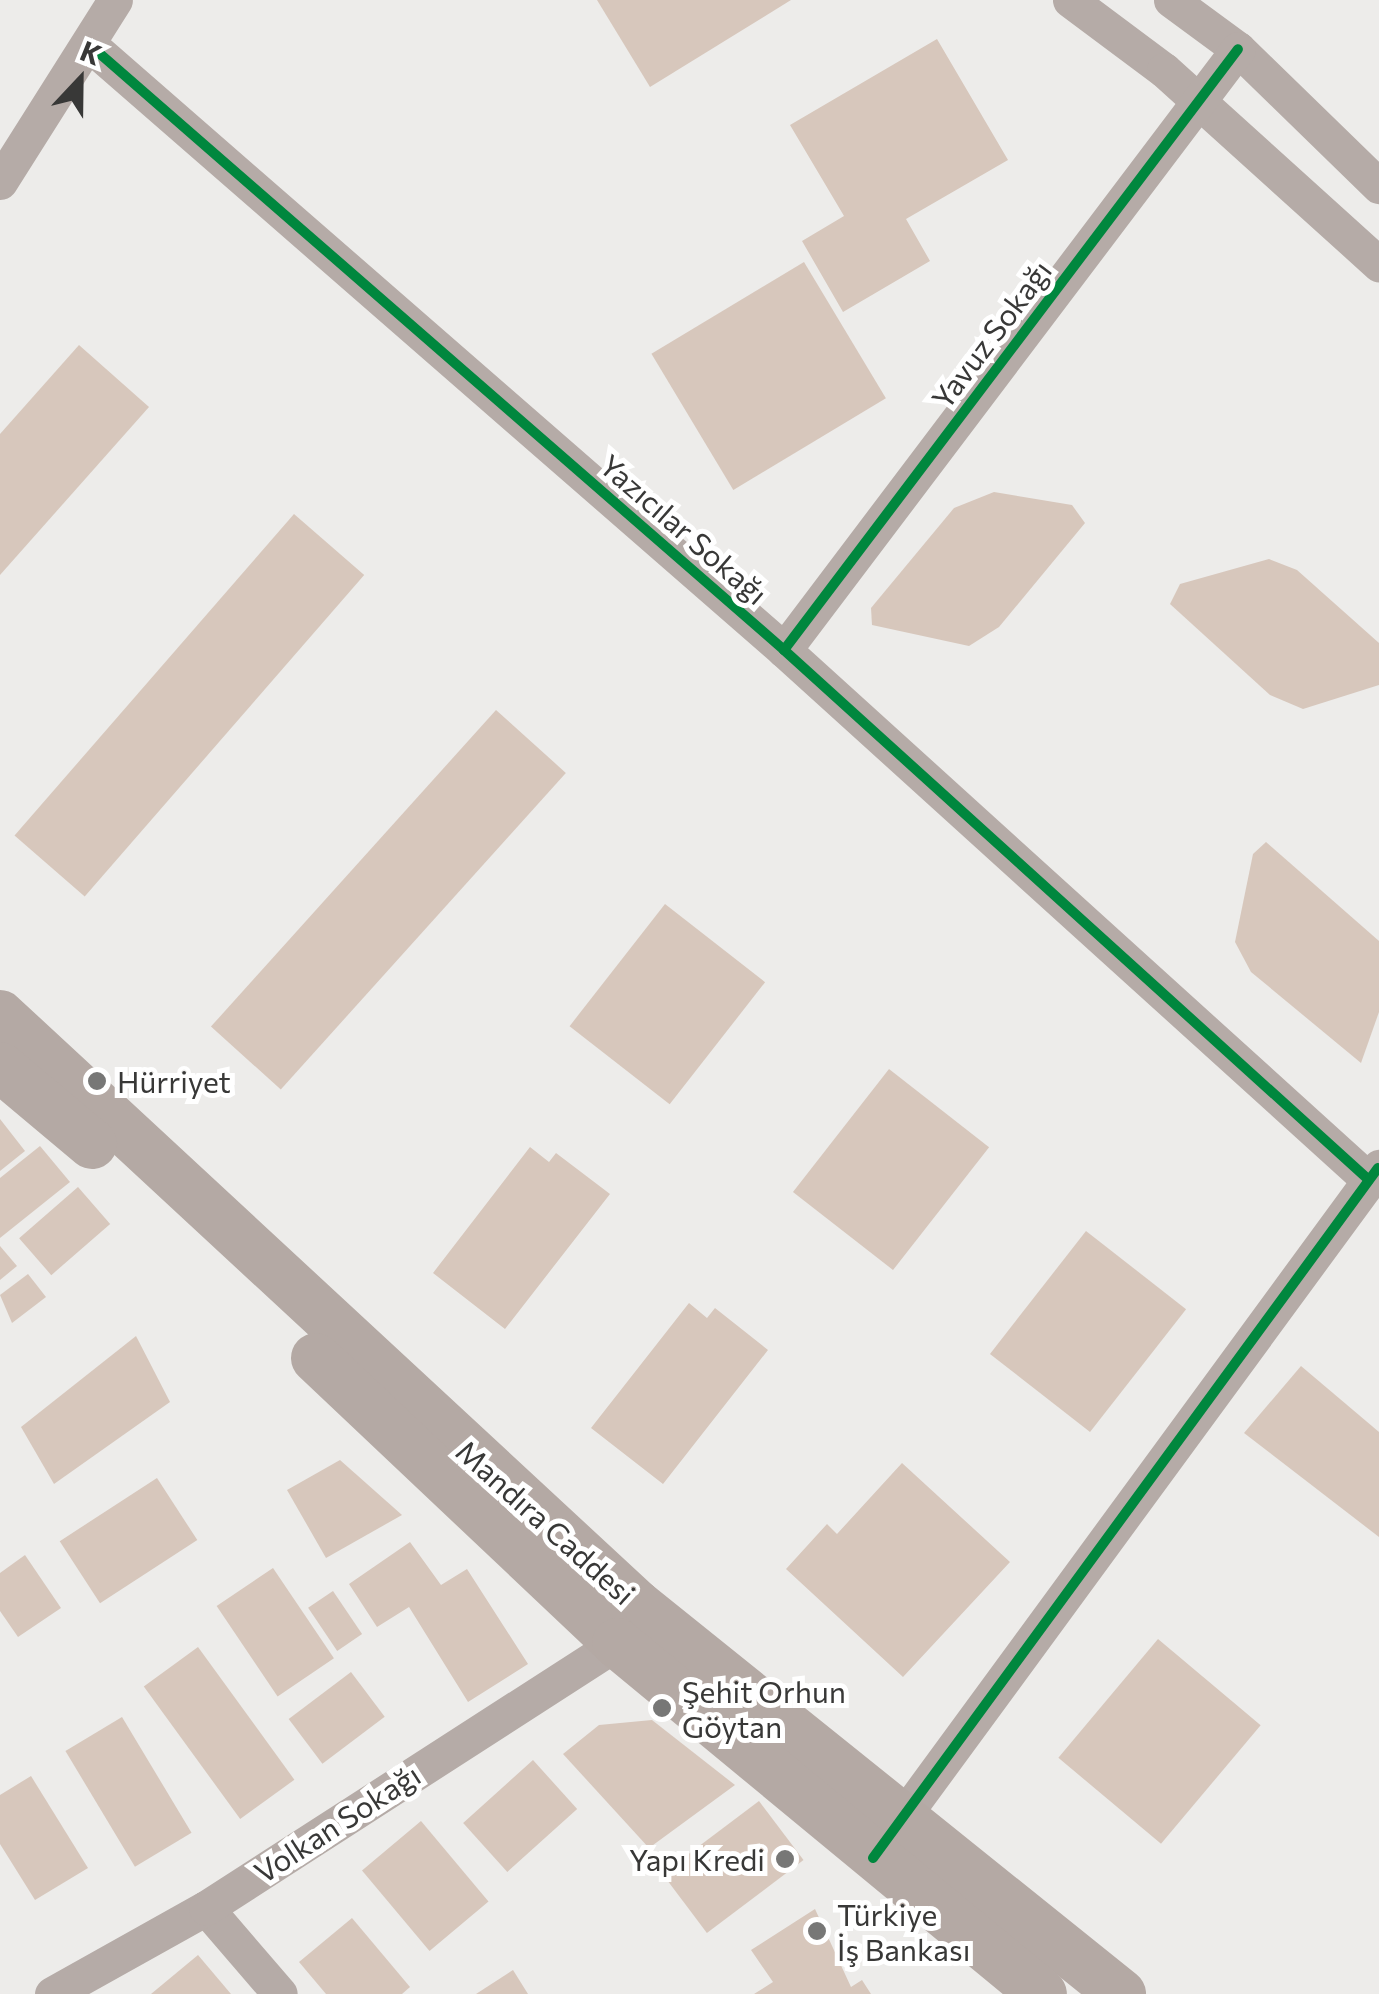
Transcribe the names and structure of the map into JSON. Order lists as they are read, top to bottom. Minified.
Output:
{"streets":{"main road":["Mandıra Caddesi"],"street":["Yavuz Sokağı","Yazıcılar Sokağı","Volkan Sokağı"]},"crossings":[["Yavuz Sokağı","Yazıcılar Sokağı"],["Mandıra Caddesi","Volkan Sokağı"]],"places":["Hürriyet","Şehit Orhun Göytan","Yapı Kredi","Türkiye İş Bankası"],"north":"top"}
